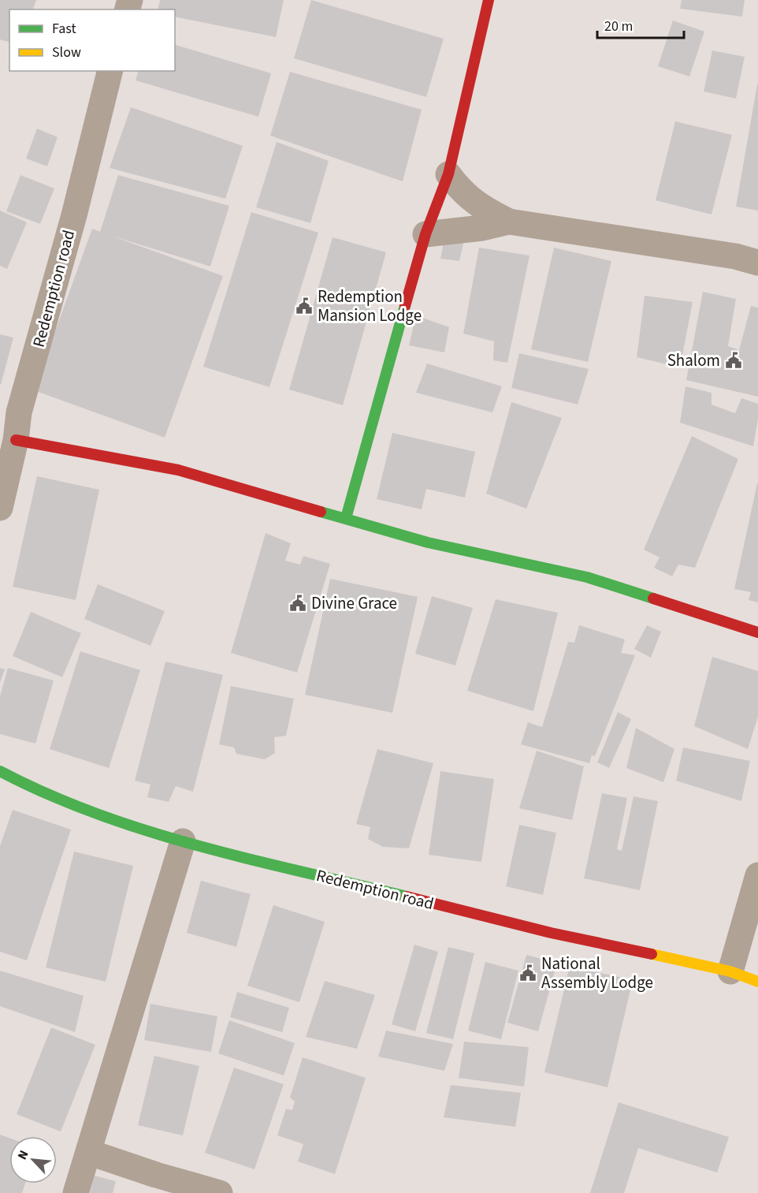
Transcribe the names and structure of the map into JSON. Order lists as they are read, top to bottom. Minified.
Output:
{"streets":{"street":["Redemption road"]},"places":{"public building":["Redemption Mansion Lodge","Shalom","Divine Grace","National Assembly Lodge"]},"legend":["Fast","Slow"],"scale_bar":"20 m","north":"top left"}
